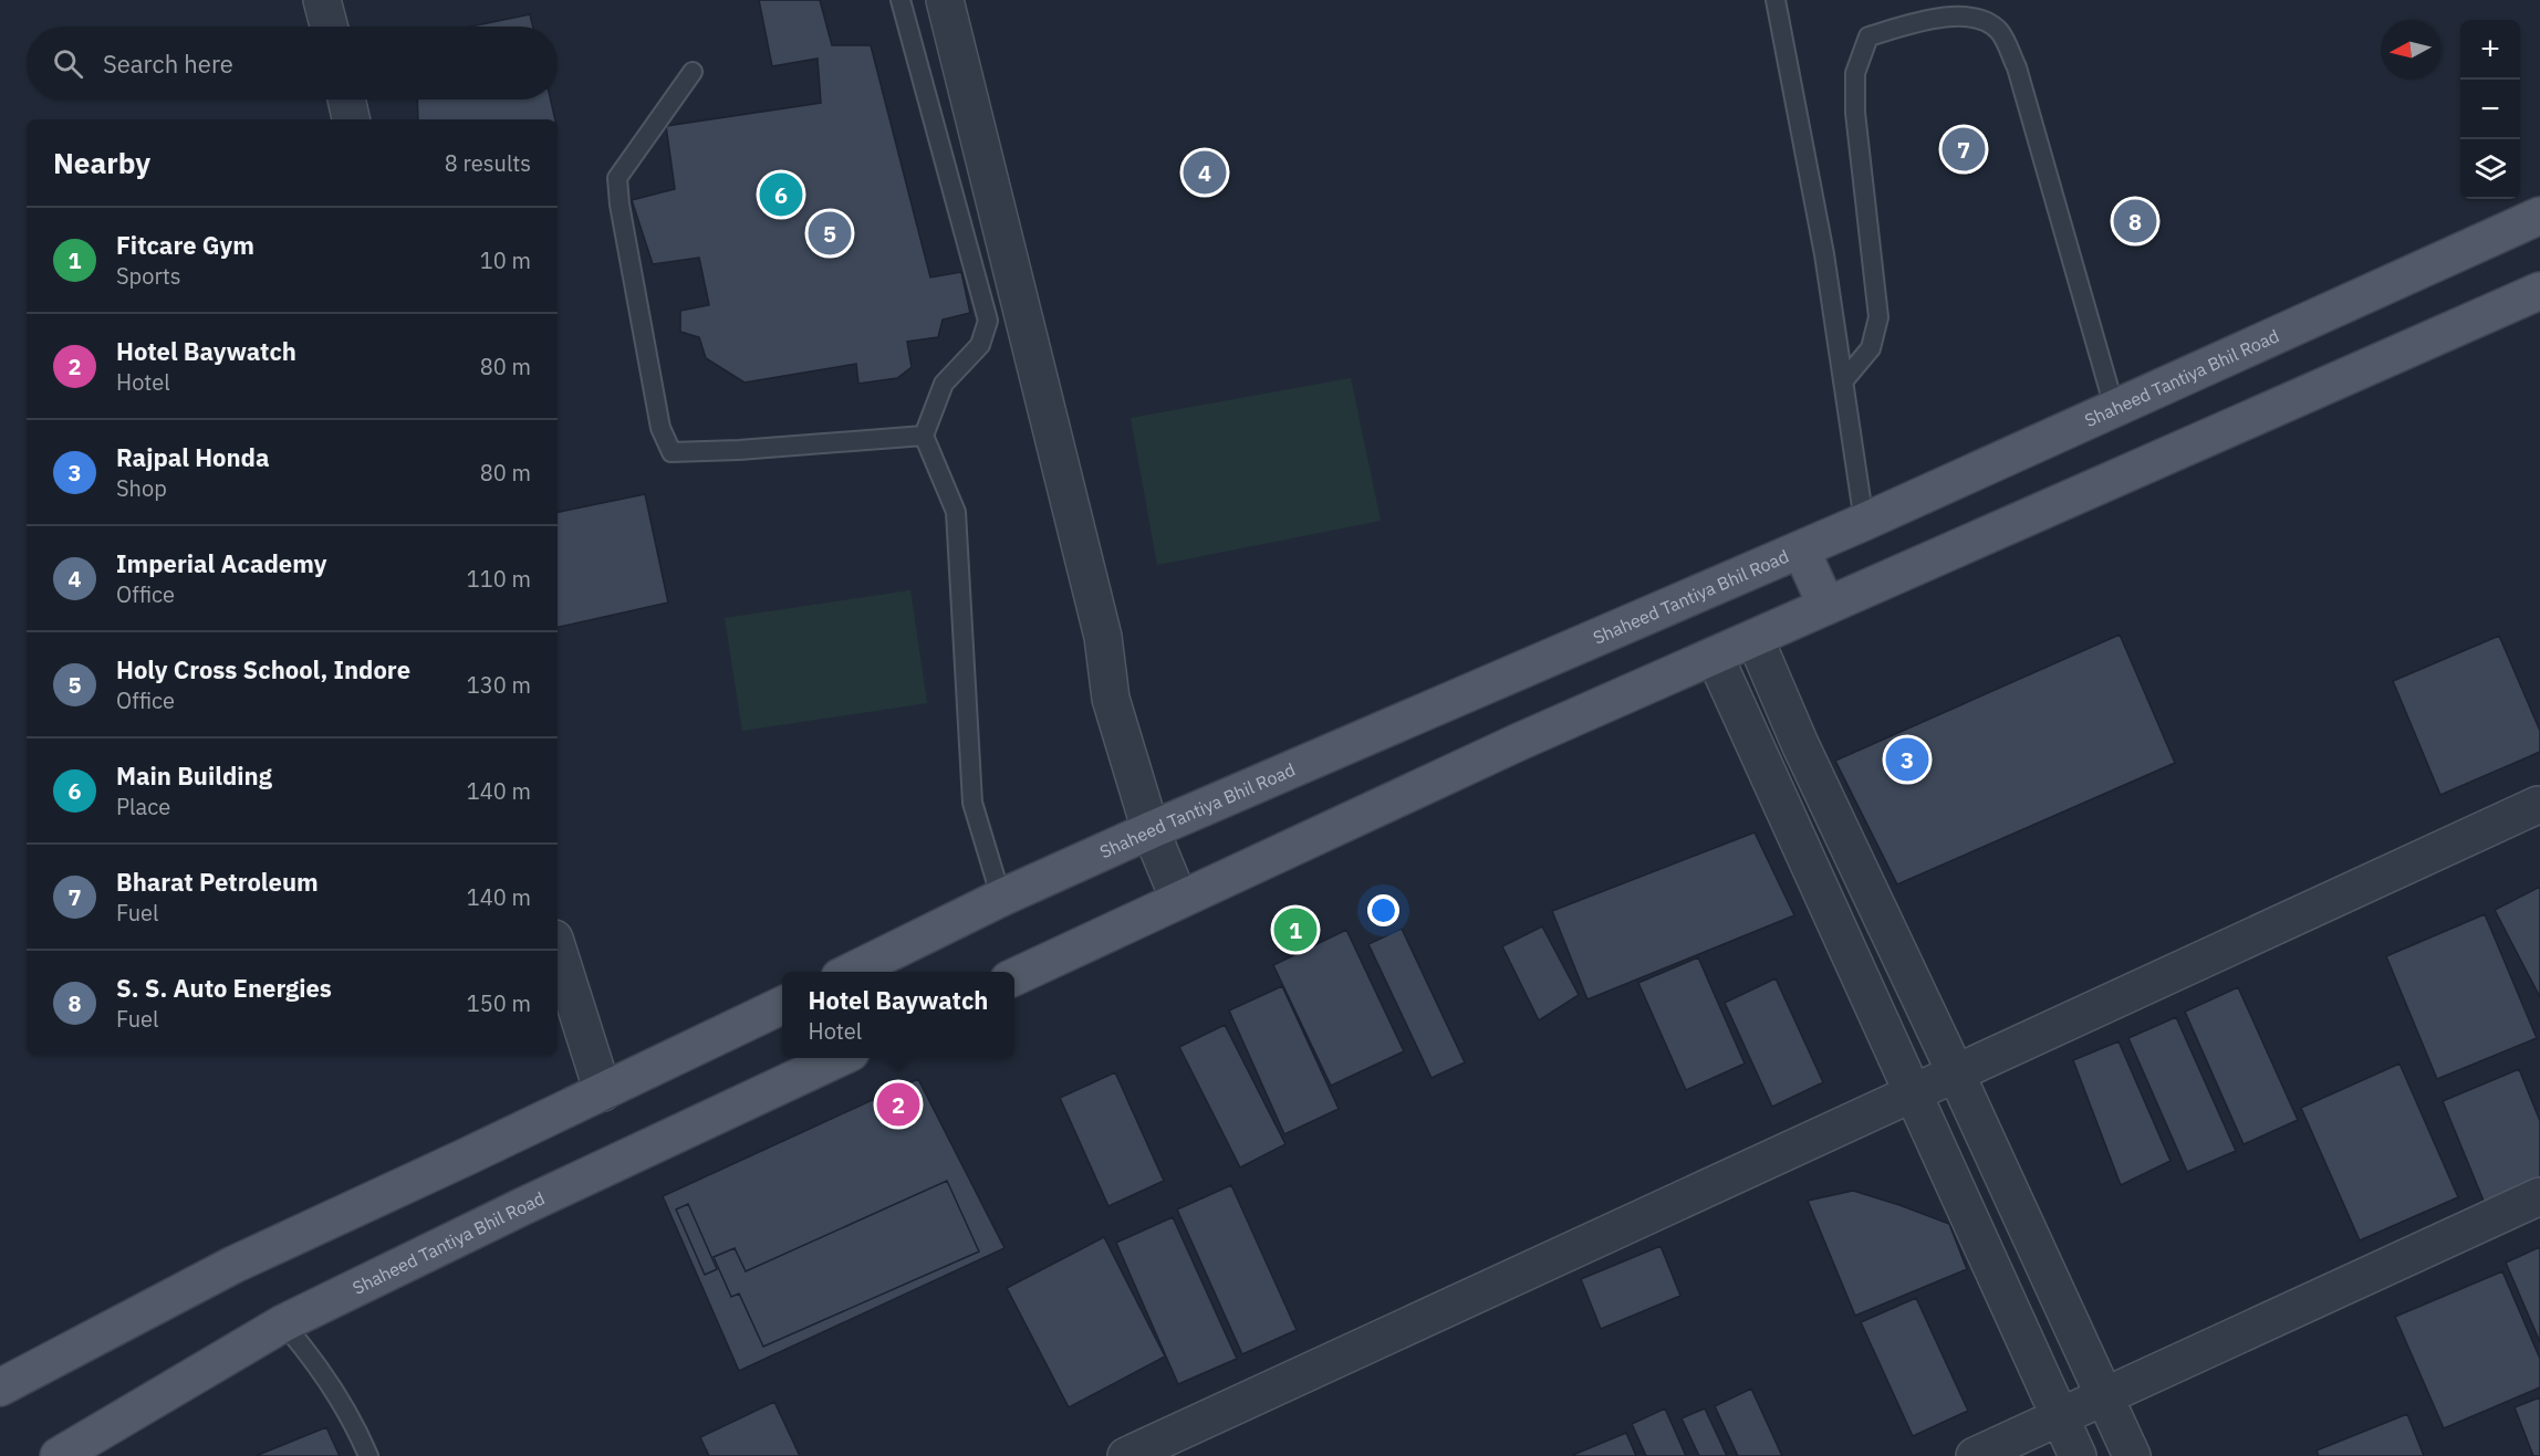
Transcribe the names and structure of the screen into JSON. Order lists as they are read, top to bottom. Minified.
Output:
{"streets":{"main road":["Shaheed Tantiya Bhil Road"]},"north":"left","page":{"map_buttons":["+","−"],"search":"Search here","heading":["Nearby","8 results"],"pins":["7","4","6","8","5","3","1","2"],"list":[{"mark":"1","name":"Fitcare Gym","note":"Sports","value":"10 m"},{"mark":"2","name":"Hotel Baywatch","note":"Hotel","value":"80 m"},{"mark":"3","name":"Rajpal Honda","note":"Shop","value":"80 m"},{"mark":"4","name":"Imperial Academy","note":"Office","value":"110 m"},{"mark":"5","name":"Holy Cross School, Indore","note":"Office","value":"130 m"},{"mark":"6","name":"Main Building","note":"Place","value":"140 m"},{"mark":"7","name":"Bharat Petroleum","note":"Fuel","value":"140 m"},{"mark":"8","name":"S. S. Auto Energies","note":"Fuel","value":"150 m"}],"popup":["Hotel Baywatch","Hotel"]}}
